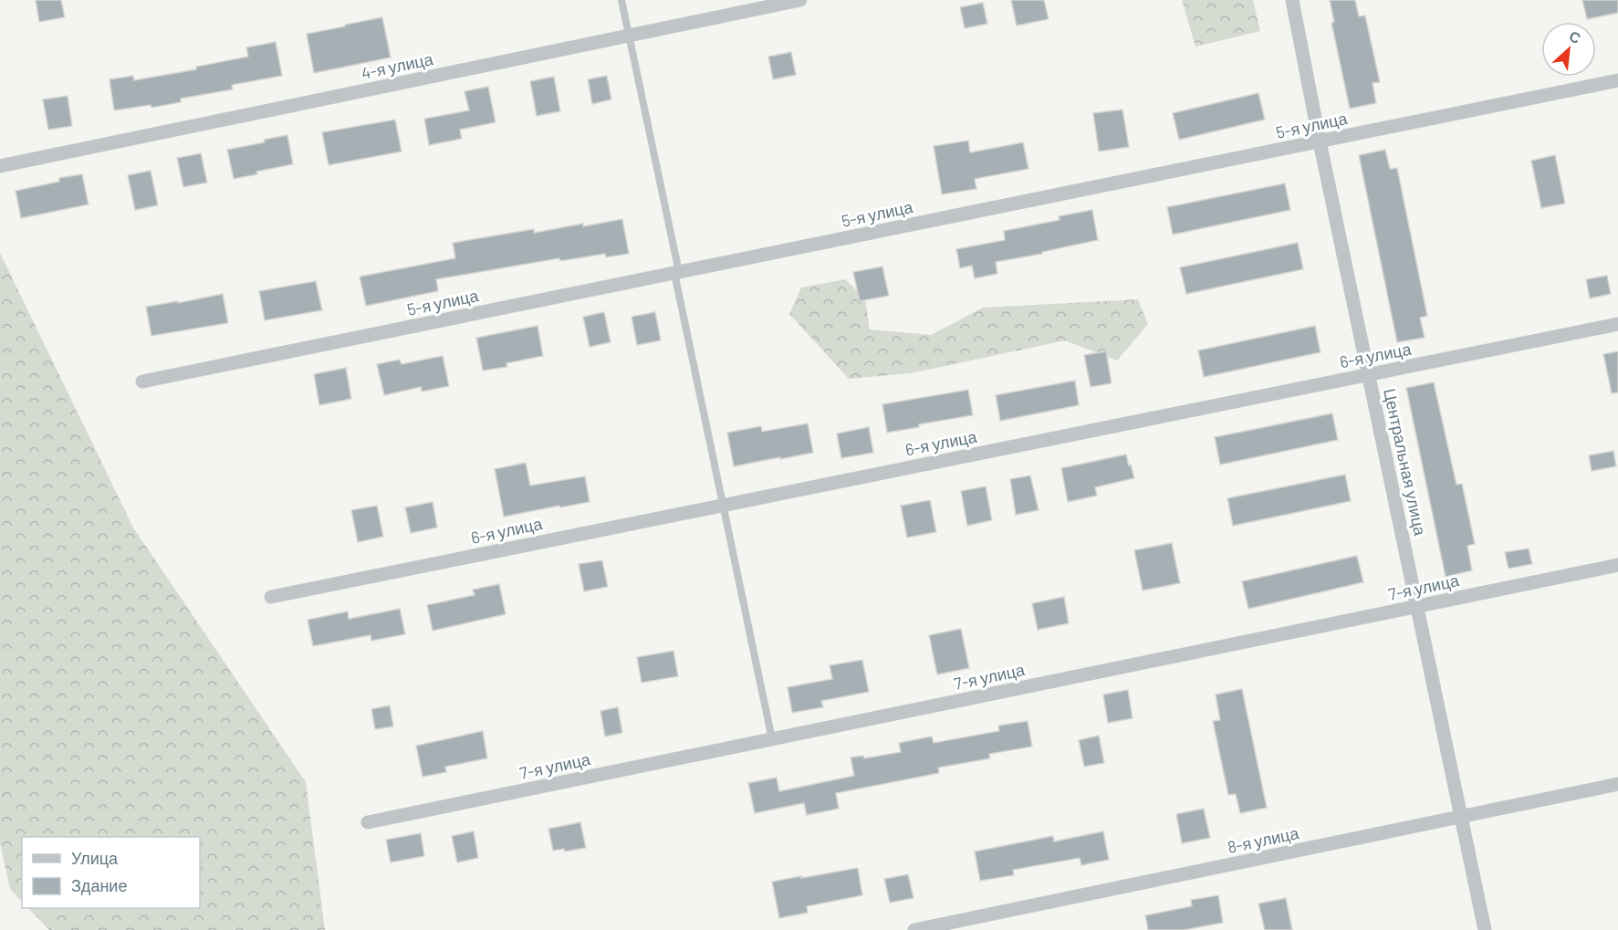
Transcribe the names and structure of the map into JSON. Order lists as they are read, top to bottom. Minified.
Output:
{"streets":{"street":["4-я улица","5-я улица","6-я улица","Центральная улица","7-я улица","8-я улица"]},"crossings":[["5-я улица","Центральная улица"],["6-я улица","Центральная улица"],["Центральная улица","7-я улица"],["Центральная улица","8-я улица"]],"legend":["Улица","Здание"],"north":"top right"}
